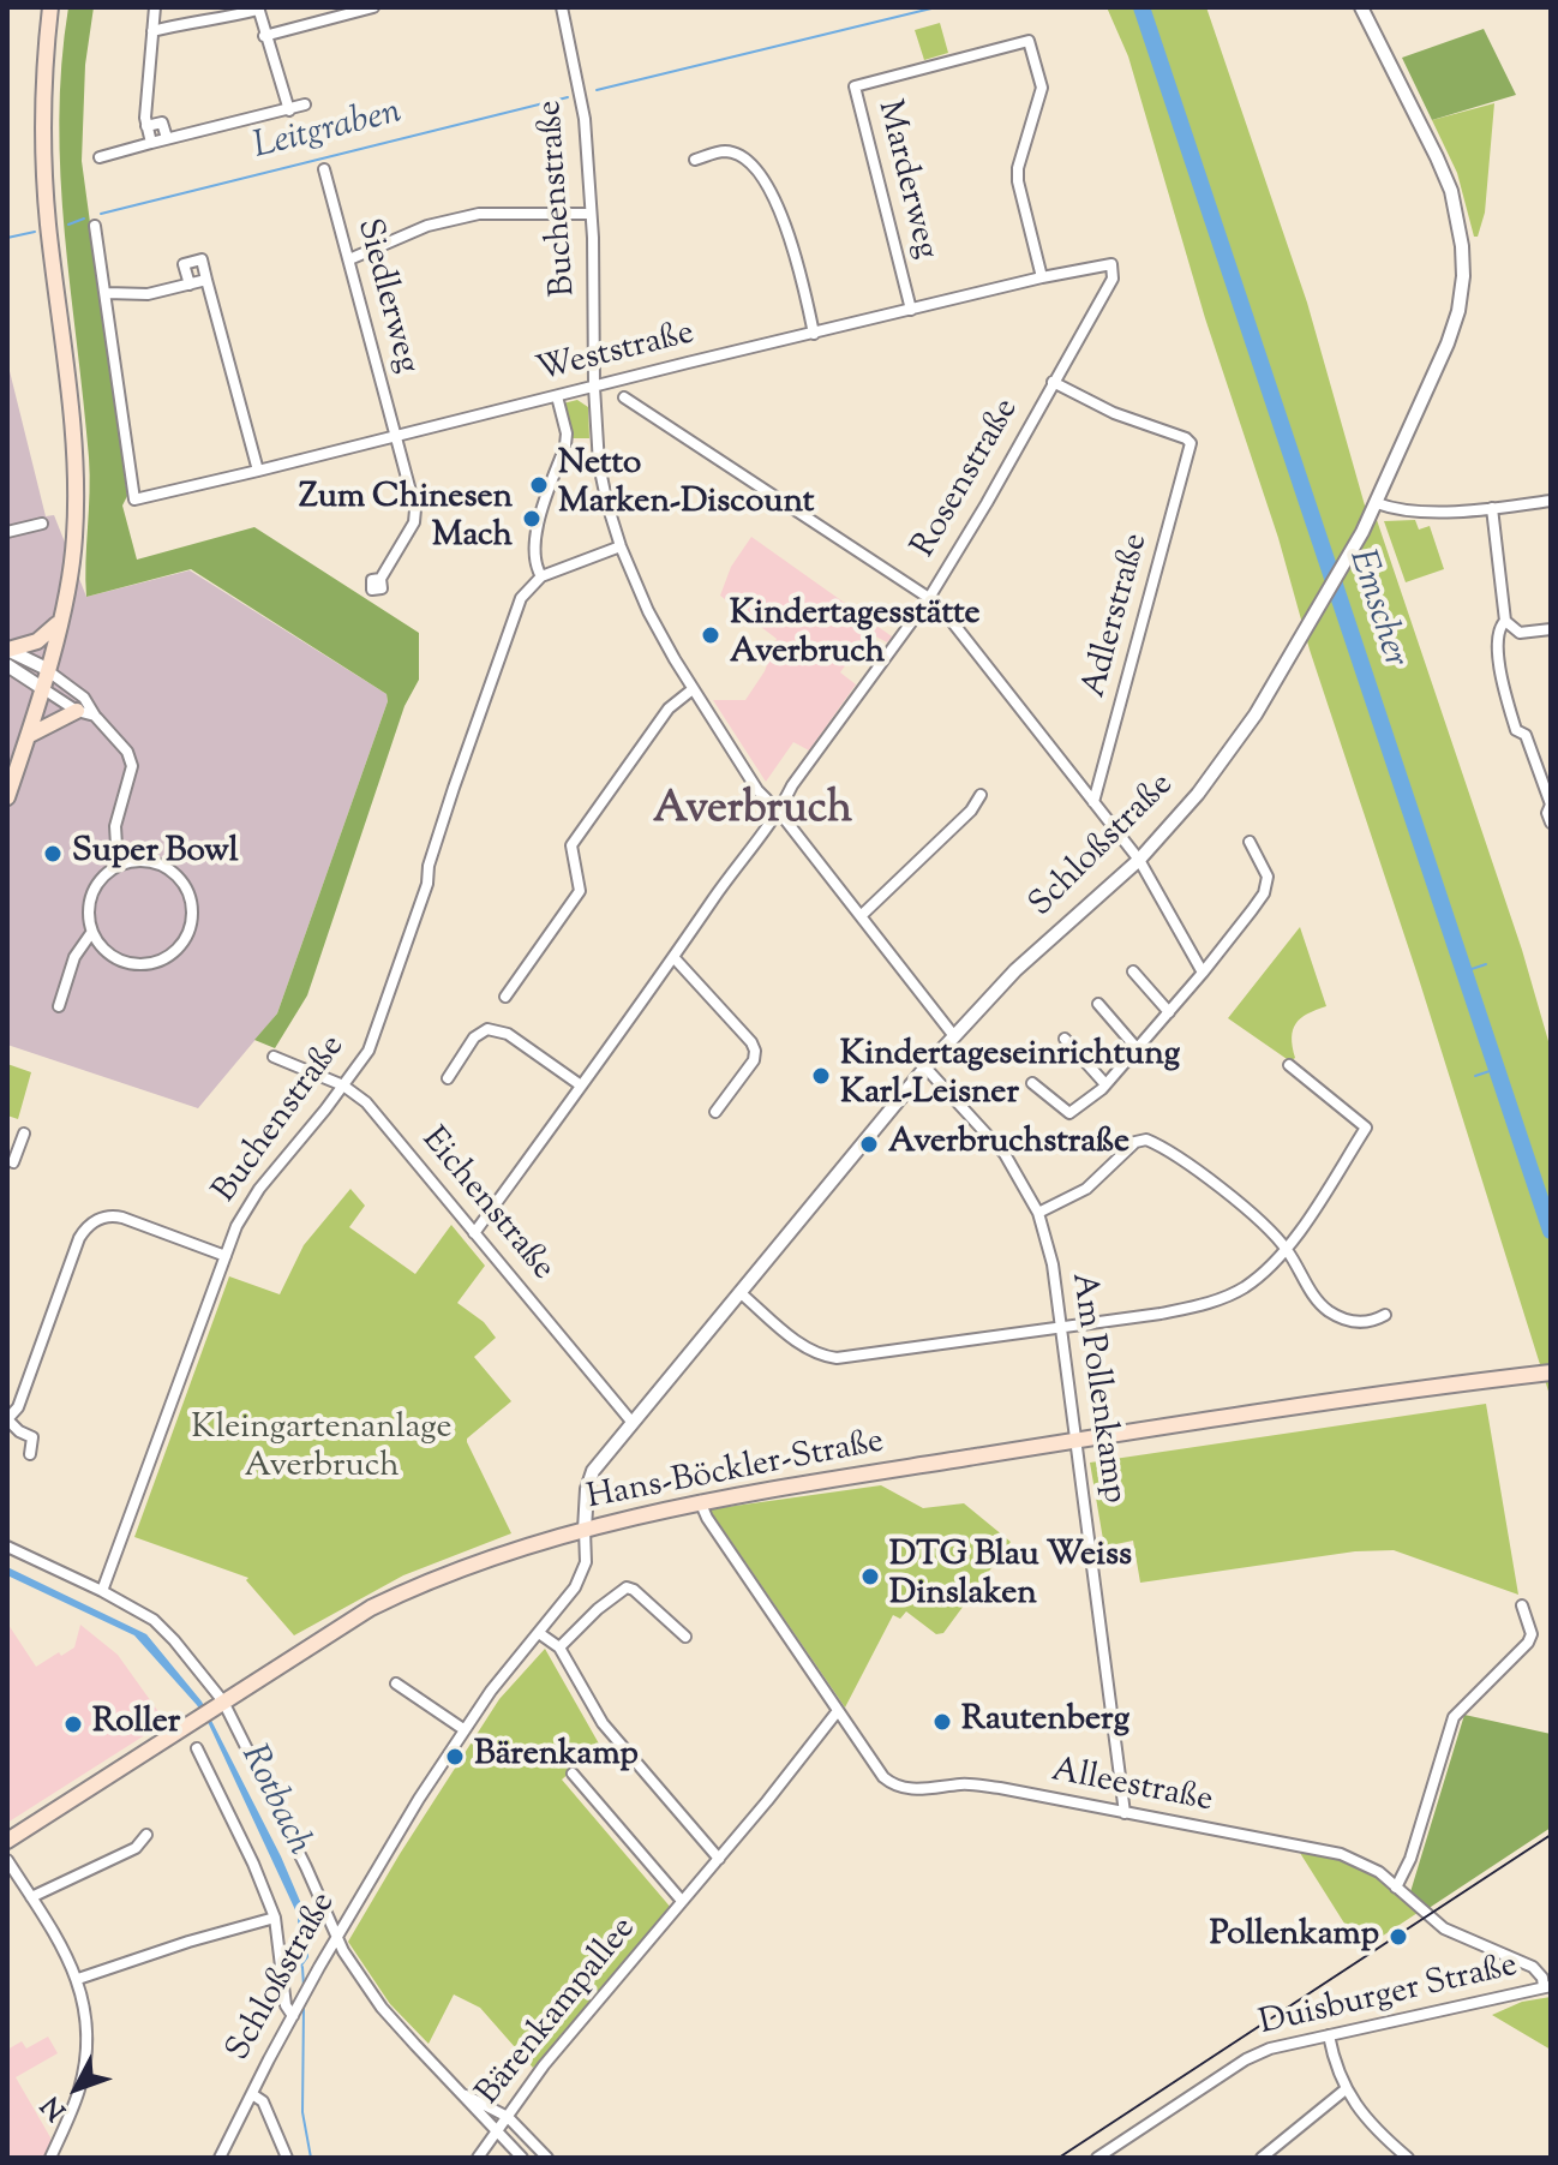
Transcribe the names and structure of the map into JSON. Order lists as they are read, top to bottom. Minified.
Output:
{"streets":{"main road":["Hans-Böckler-Straße"],"street":["Marderweg","Buchenstraße","Siedlerweg","Weststraße","Rosenstraße","Adlerstraße","Schloßstraße","Eichenstraße","Am Pollenkamp","Alleestraße","Duisburger Straße","Bärenkampallee"]},"crossings":[["Marderweg","Weststraße"],["Buchenstraße","Weststraße"],["Buchenstraße","Eichenstraße"],["Siedlerweg","Weststraße"],["Weststraße","Rosenstraße"],["Rosenstraße","Adlerstraße"],["Rosenstraße","Eichenstraße"],["Schloßstraße","Eichenstraße"],["Schloßstraße","Am Pollenkamp"],["Schloßstraße","Hans-Böckler-Straße"],["Am Pollenkamp","Hans-Böckler-Straße"],["Am Pollenkamp","Alleestraße"],["Hans-Böckler-Straße","Alleestraße"],["Alleestraße","Duisburger Straße"],["Alleestraße","Bärenkampallee"]],"districts":["Averbruch"],"water":["Leitgraben","Emscher","Rotbach"],"parks":["Kleingartenanlage Averbruch"],"places":["Netto Marken-Discount","Zum Chinesen Mach","Kindertagesstätte Averbruch","Super Bowl","Kindertageseinrichtung Karl-Leisner","Averbruchstraße","DTG Blau Weiss Dinslaken","Rautenberg","Roller","Bärenkamp","Pollenkamp"],"north":"bottom left"}
